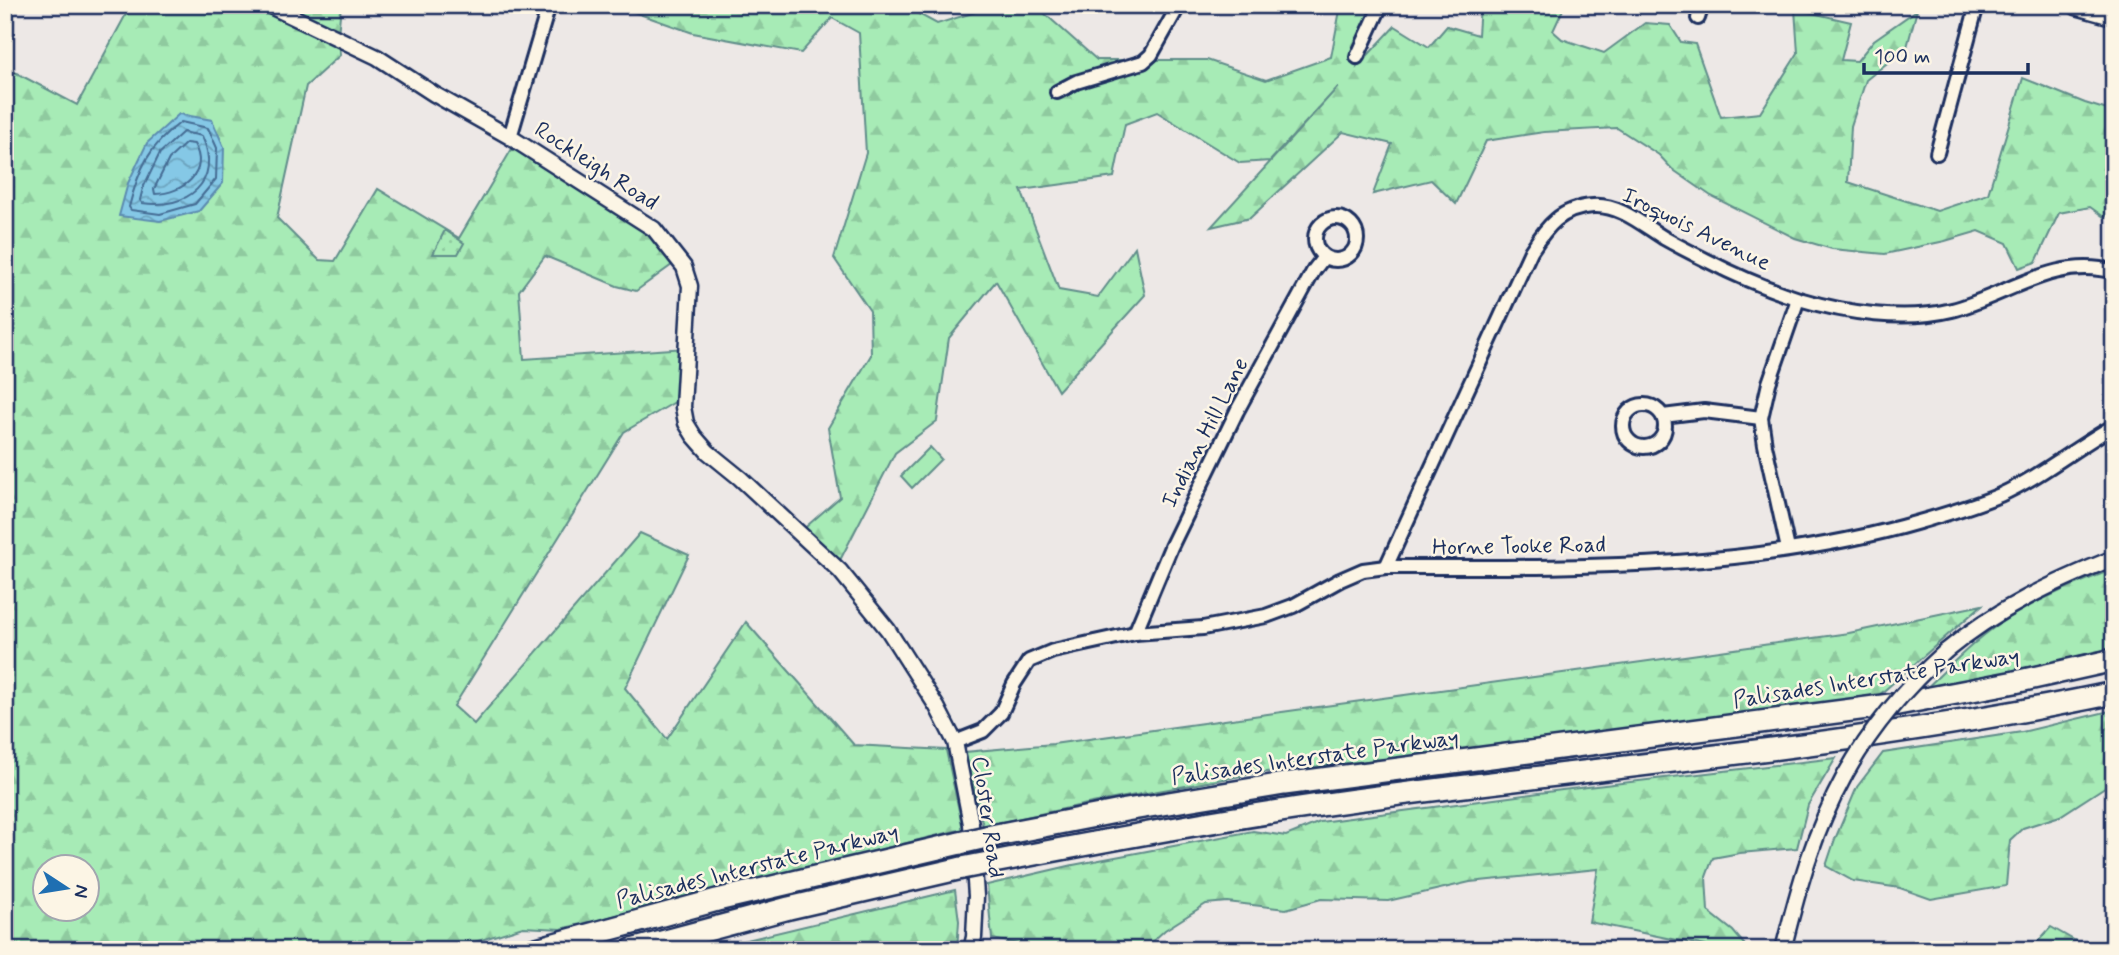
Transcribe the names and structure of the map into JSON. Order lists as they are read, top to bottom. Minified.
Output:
{"streets":{"highway":["Palisades Interstate Parkway"],"street":["Rockleigh Road","Iroquois Avenue","Indian Hill Lane","Horne Tooke Road","Closter Road"]},"crossings":[["Rockleigh Road","Closter Road"],["Iroquois Avenue","Horne Tooke Road"],["Indian Hill Lane","Horne Tooke Road"],["Horne Tooke Road","Closter Road"]],"scale_bar":"100 m","north":"right"}
